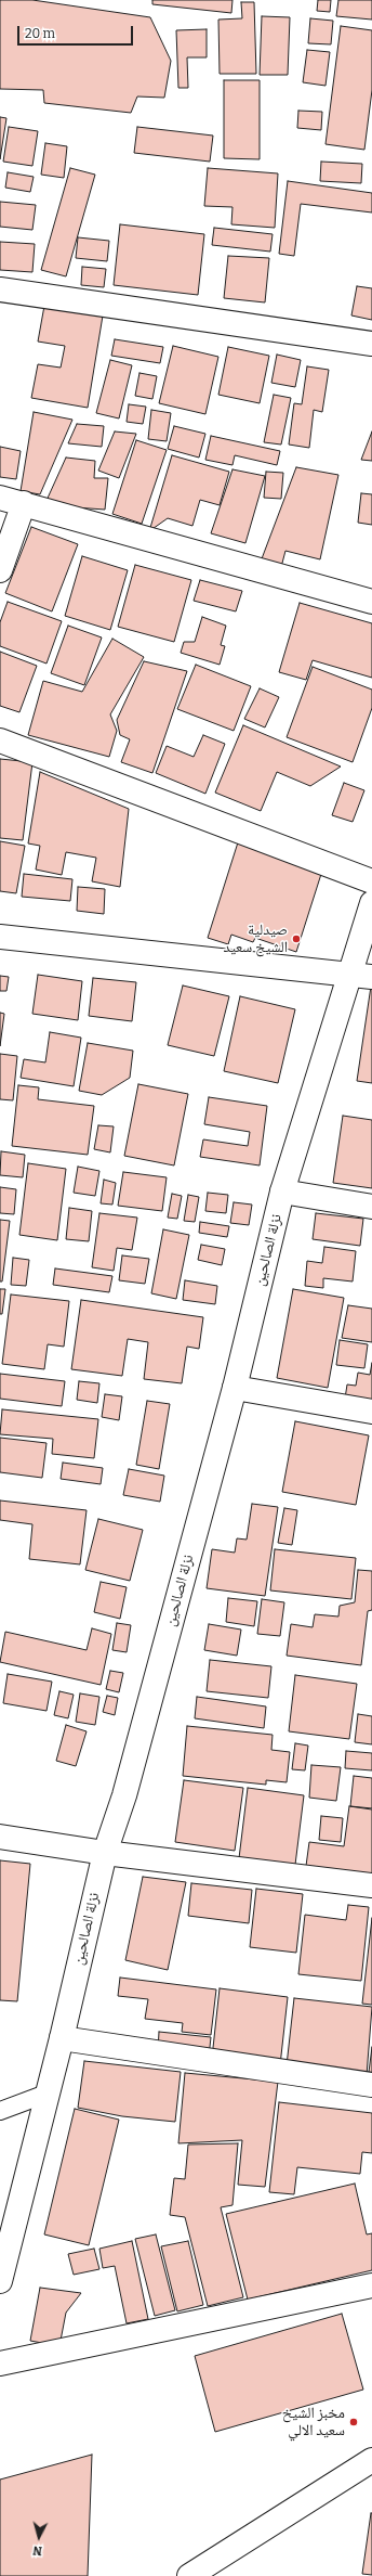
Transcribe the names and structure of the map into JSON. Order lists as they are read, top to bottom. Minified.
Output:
{"streets":{"street":["نزلة الصالحين"]},"places":["صيدلية الشيخ سعيد","مخبز الشيخ سعيد الالي"],"scale_bar":"20 m","north":"bottom"}
